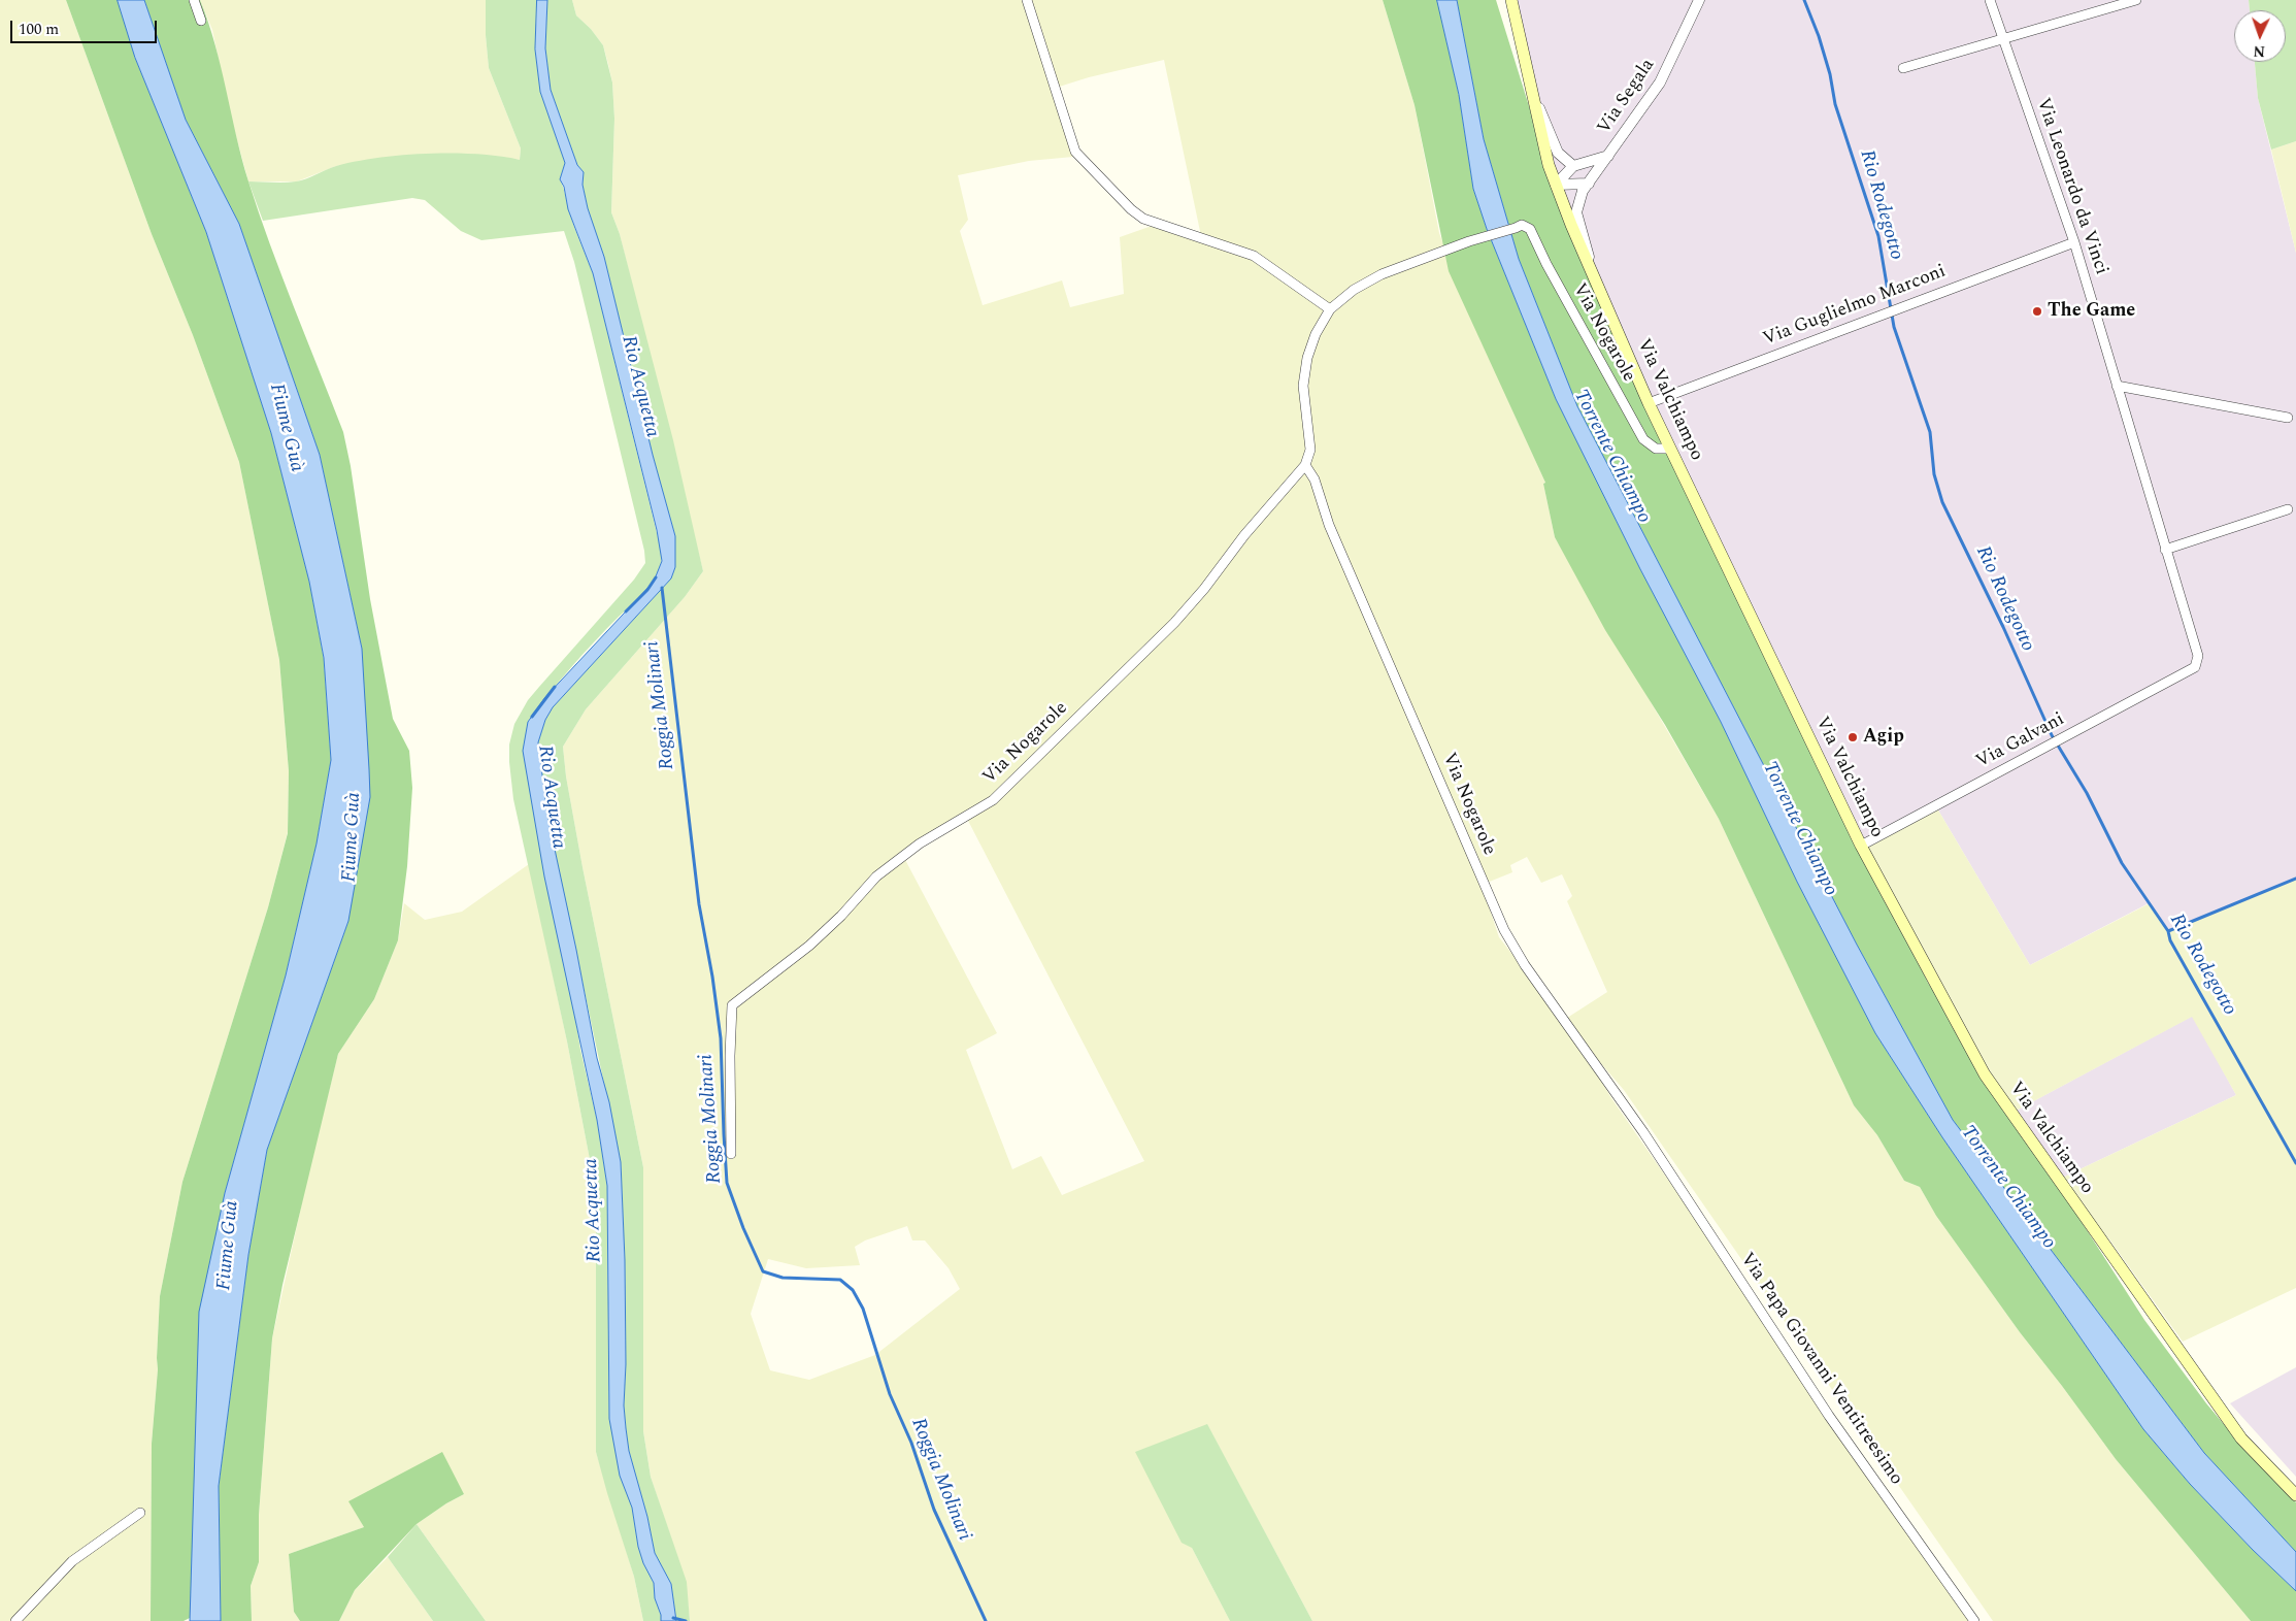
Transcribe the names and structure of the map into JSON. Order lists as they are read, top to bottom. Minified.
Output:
{"streets":{"main road":["Via Valchiampo"],"street":["Via Segala","Via Leonardo da Vinci","Via Guglielmo Marconi","Via Nogarole","Via Galvani","Via Papa Giovanni Ventitreesimo"]},"crossings":[["Via Segala","Via Valchiampo"],["Via Leonardo da Vinci","Via Guglielmo Marconi"],["Via Leonardo da Vinci","Via Galvani"],["Via Guglielmo Marconi","Via Valchiampo"],["Via Nogarole","Via Valchiampo"],["Via Nogarole","Via Papa Giovanni Ventitreesimo"],["Via Valchiampo","Via Galvani"]],"water":["Rio Rodegotto","Rio Acquetta","Fiume Guà","Torrente Chiampo","Roggia Molinari"],"places":["The Game","Agip"],"scale_bar":"100 m","north":"bottom"}
